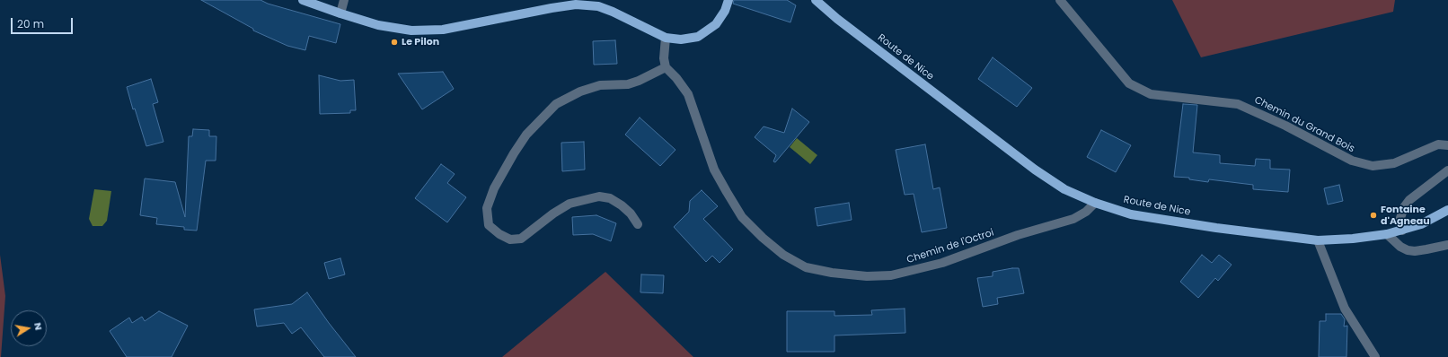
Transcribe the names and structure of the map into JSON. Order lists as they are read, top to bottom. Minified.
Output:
{"streets":{"main road":["Route de Nice"],"street":["Chemin du Grand Bois","Chemin de l'Octroi"]},"crossings":[["Route de Nice","Chemin de l'Octroi"]],"places":["Le Pilon","Fontaine d'Agneau"],"scale_bar":"20 m","north":"right"}
